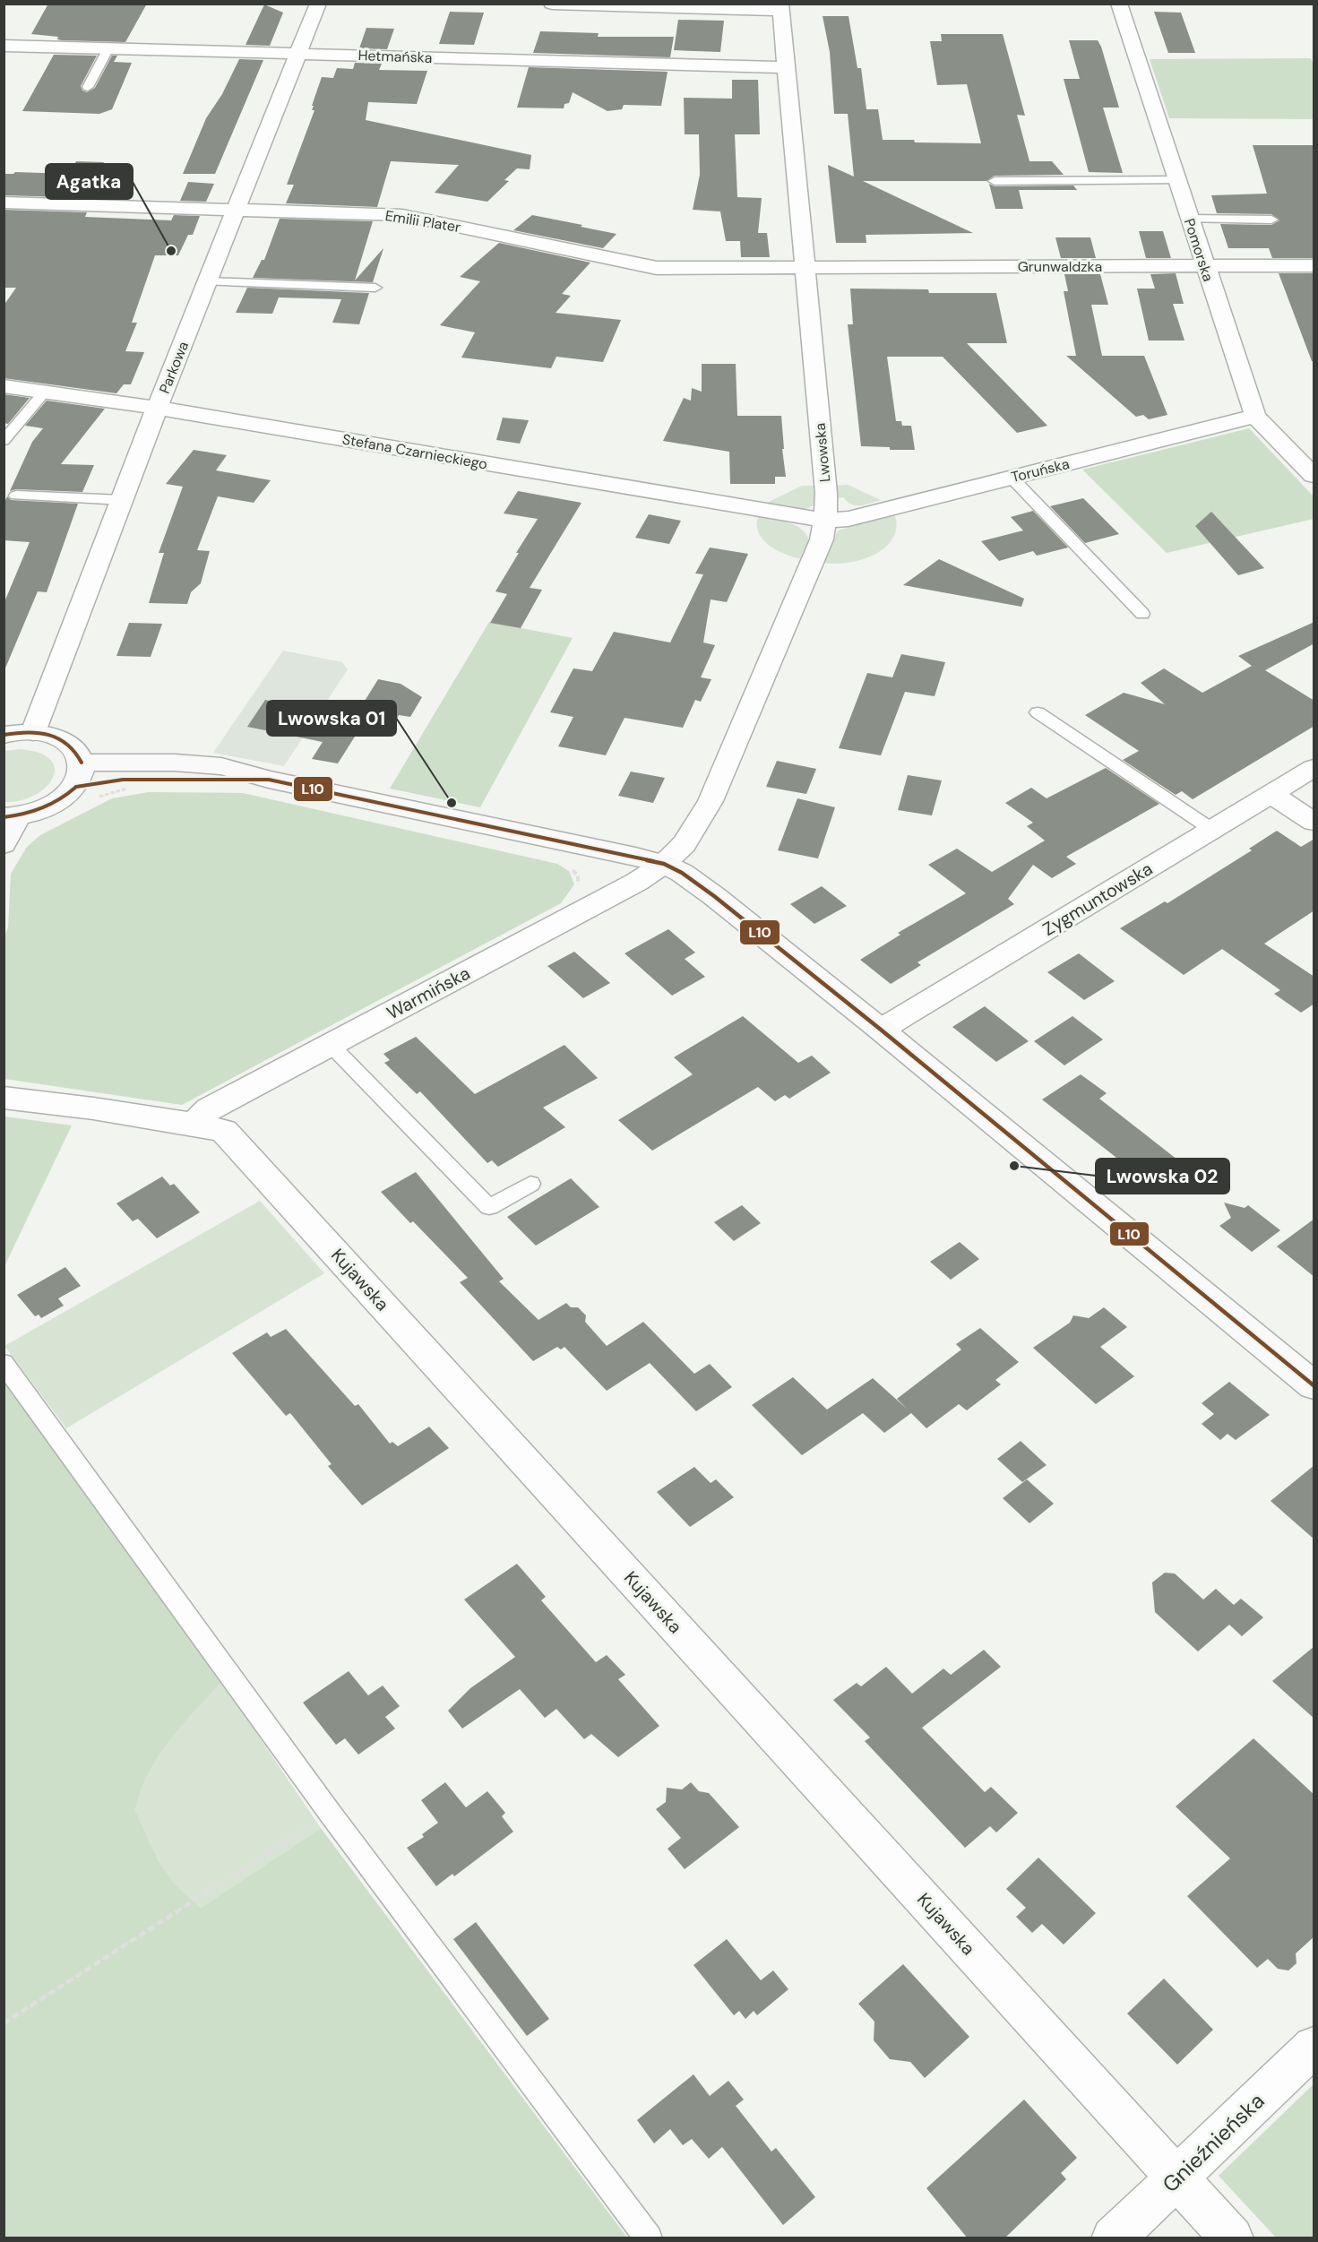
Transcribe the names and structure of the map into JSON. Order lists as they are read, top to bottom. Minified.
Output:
{"streets":{"street":["Hetmańska","Emilii Plater","Pomorska","Grunwaldzka","Parkowa","Stefana Czarnieckiego","Lwowska","Toruńska","Zygmuntowska","Warmińska","Kujawska","Gnieźnieńska"]},"crossings":[["Hetmańska","Parkowa"],["Hetmańska","Lwowska"],["Emilii Plater","Grunwaldzka"],["Emilii Plater","Parkowa"],["Emilii Plater","Lwowska"],["Pomorska","Grunwaldzka"],["Pomorska","Toruńska"],["Grunwaldzka","Lwowska"],["Parkowa","Stefana Czarnieckiego"],["Stefana Czarnieckiego","Lwowska"],["Stefana Czarnieckiego","Toruńska"],["Lwowska","Toruńska"],["Lwowska","Warmińska"],["Warmińska","Kujawska"],["Kujawska","Gnieźnieńska"]],"places":["Agatka","Lwowska 01","Lwowska 02"],"lines":["transit line L10"]}
